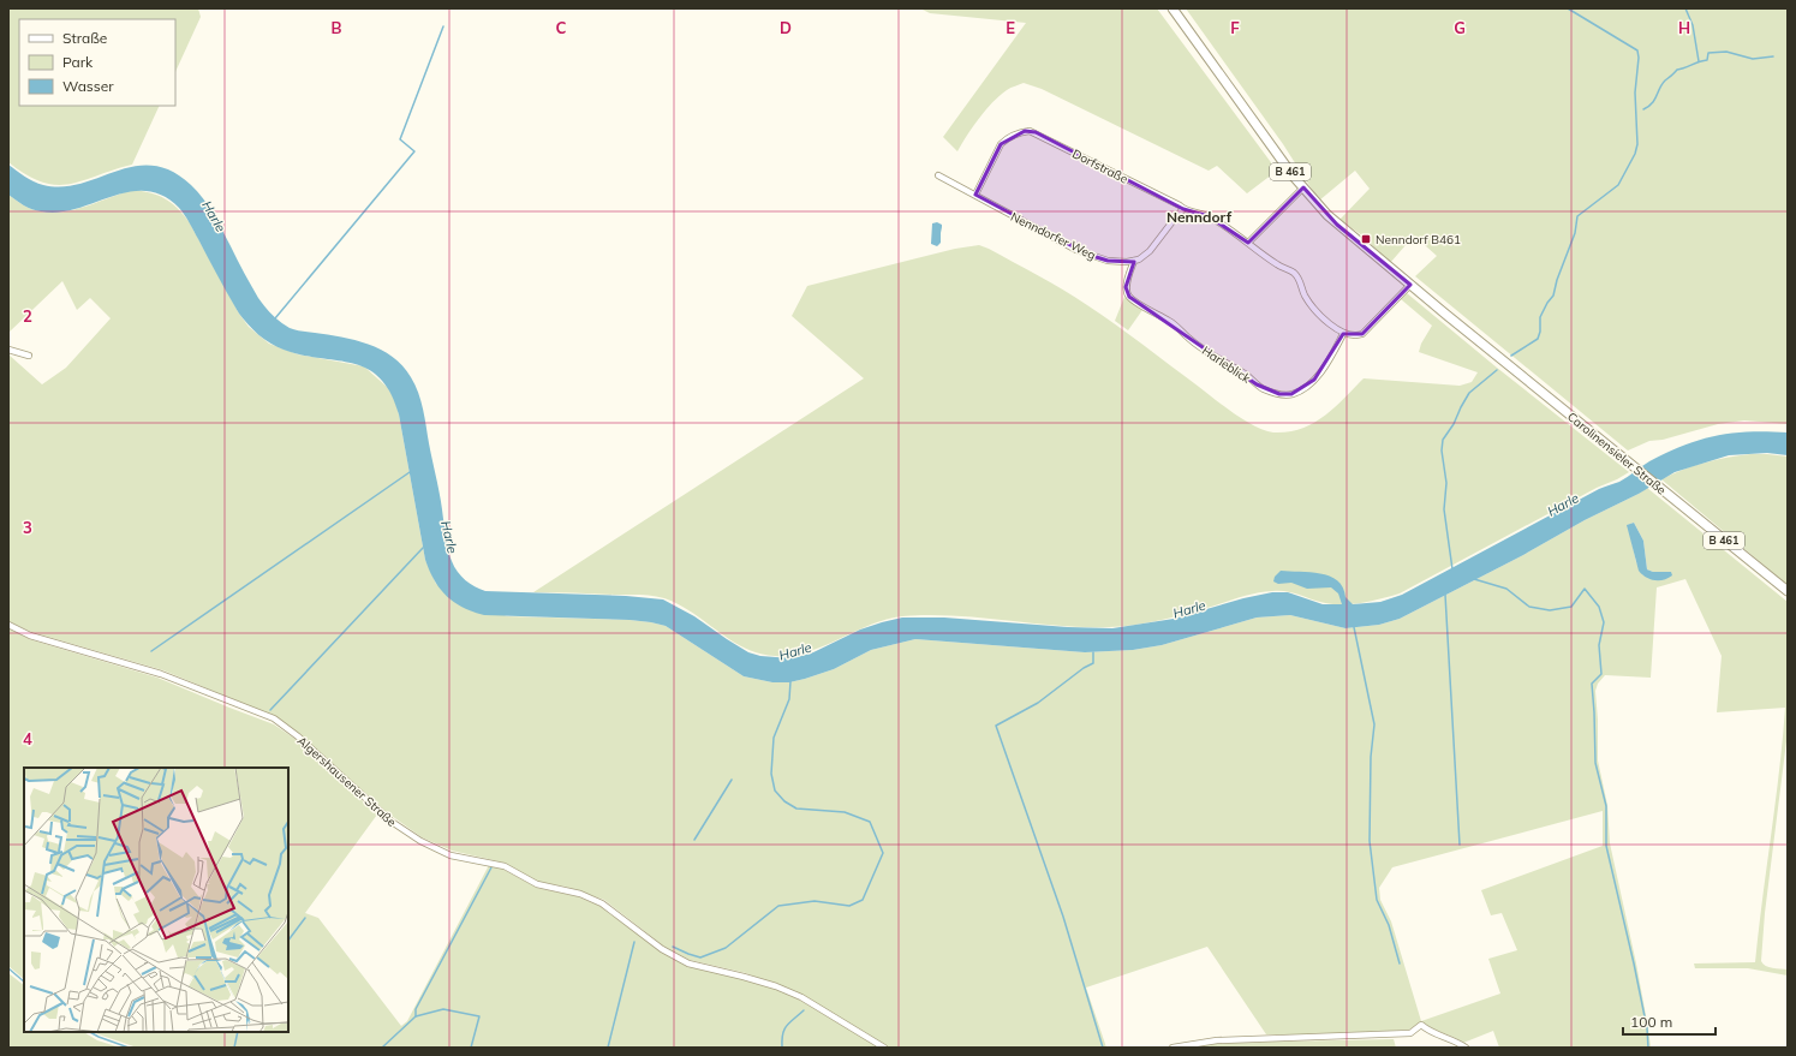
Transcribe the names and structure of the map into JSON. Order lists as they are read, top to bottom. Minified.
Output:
{"streets":{"main road":["B 461","Carolinensieler Straße"],"street":["Dorfstraße","Nenndorfer Weg","Harleblick","Algershausener Straße"]},"crossings":[["Dorfstraße","Nenndorfer Weg"],["Dorfstraße","Harleblick"],["B 461","Carolinensieler Straße"],["Nenndorfer Weg","Harleblick"]],"districts":["Nenndorf"],"water":["Harle"],"places":{"transit":["Nenndorf B461"]},"legend":["Straße","Park","Wasser"],"scale_bar":"100 m","grid":{"columns":["B","C","D","E","F","G","H"],"rows":["2","3","4"]}}
